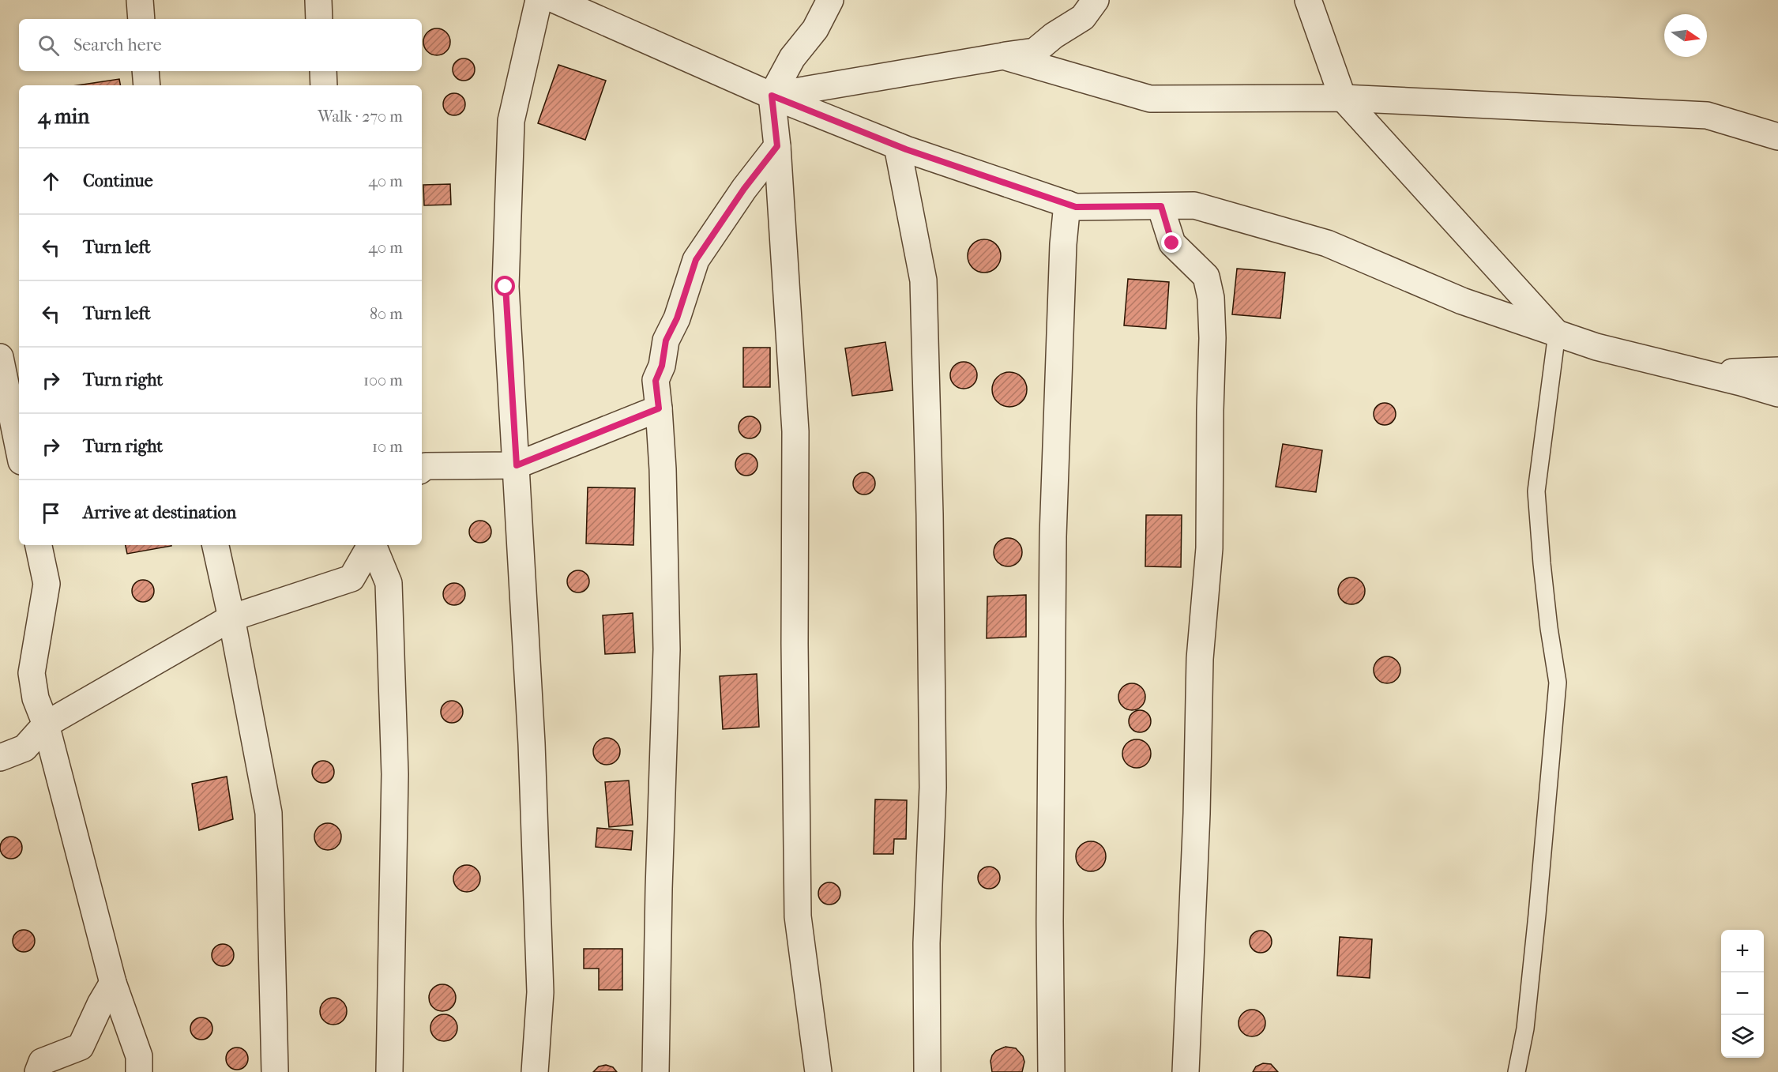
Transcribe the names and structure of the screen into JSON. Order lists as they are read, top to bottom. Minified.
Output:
{"north":"right","page":{"search":"Search here","heading":["4 min","Walk · 270 m"],"list":[["Continue","40 m"],["Turn left","40 m"],["Turn left","80 m"],["Turn right","100 m"],["Turn right","10 m"],"Arrive at destination"],"map_buttons":["+","−"]}}
